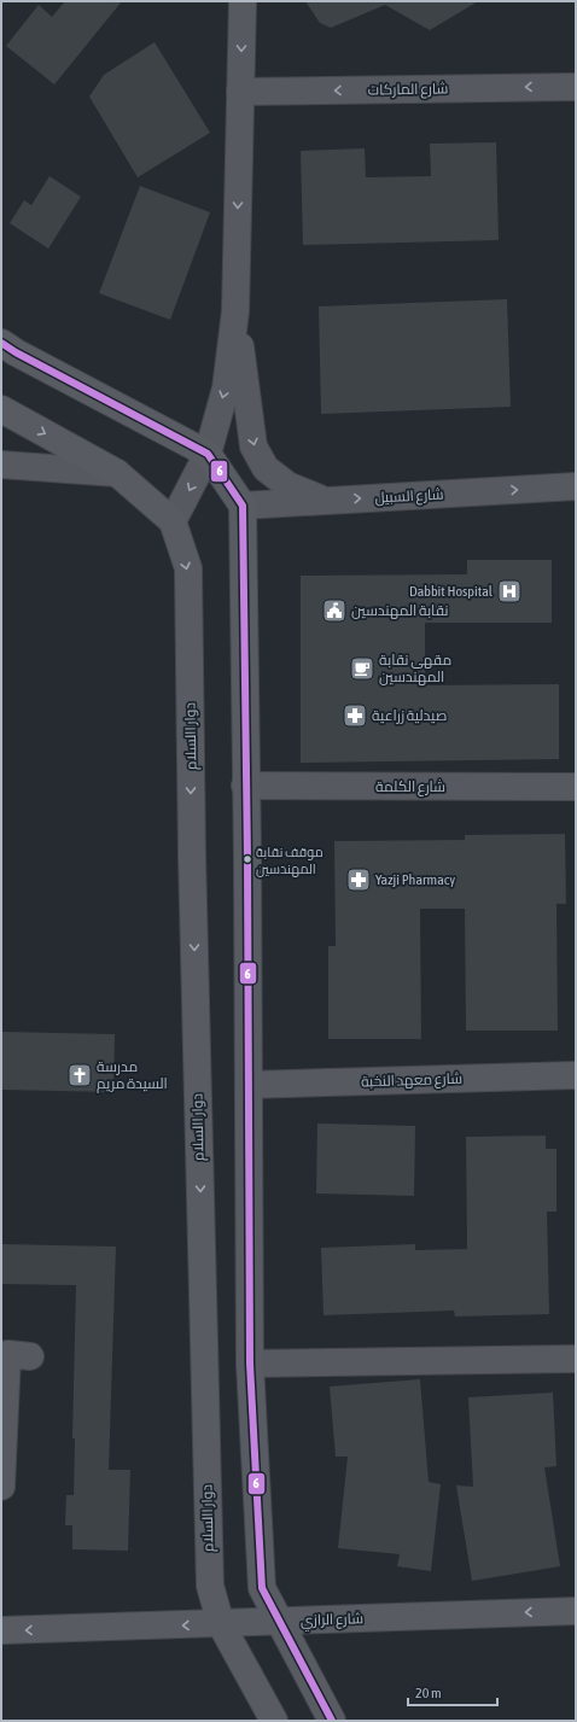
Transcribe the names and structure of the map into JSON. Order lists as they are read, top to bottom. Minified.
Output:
{"streets":{"main road":["دوار االسلام","شارع الرازي"],"street":["شارع الماركات","شارع السبيل","شارع الكلمة","شارع معهد النخبة"]},"crossings":[["دوار االسلام","شارع الرازي"]],"one_way":["شارع الماركات","شارع السبيل","شارع الرازي"],"places":{"hospital":["Dabbit Hospital"],"public building":["نقابة المهندسين"],"cafe":["مقهى نقابة المهندسين"],"pharmacy":["صيدلية زراعية","Yazji Pharmacy"],"other":["موقف نقابة المهندسين"],"church":["مدرسة السيدة مريم"]},"lines":["transit line 6"],"scale_bar":"20 m"}
